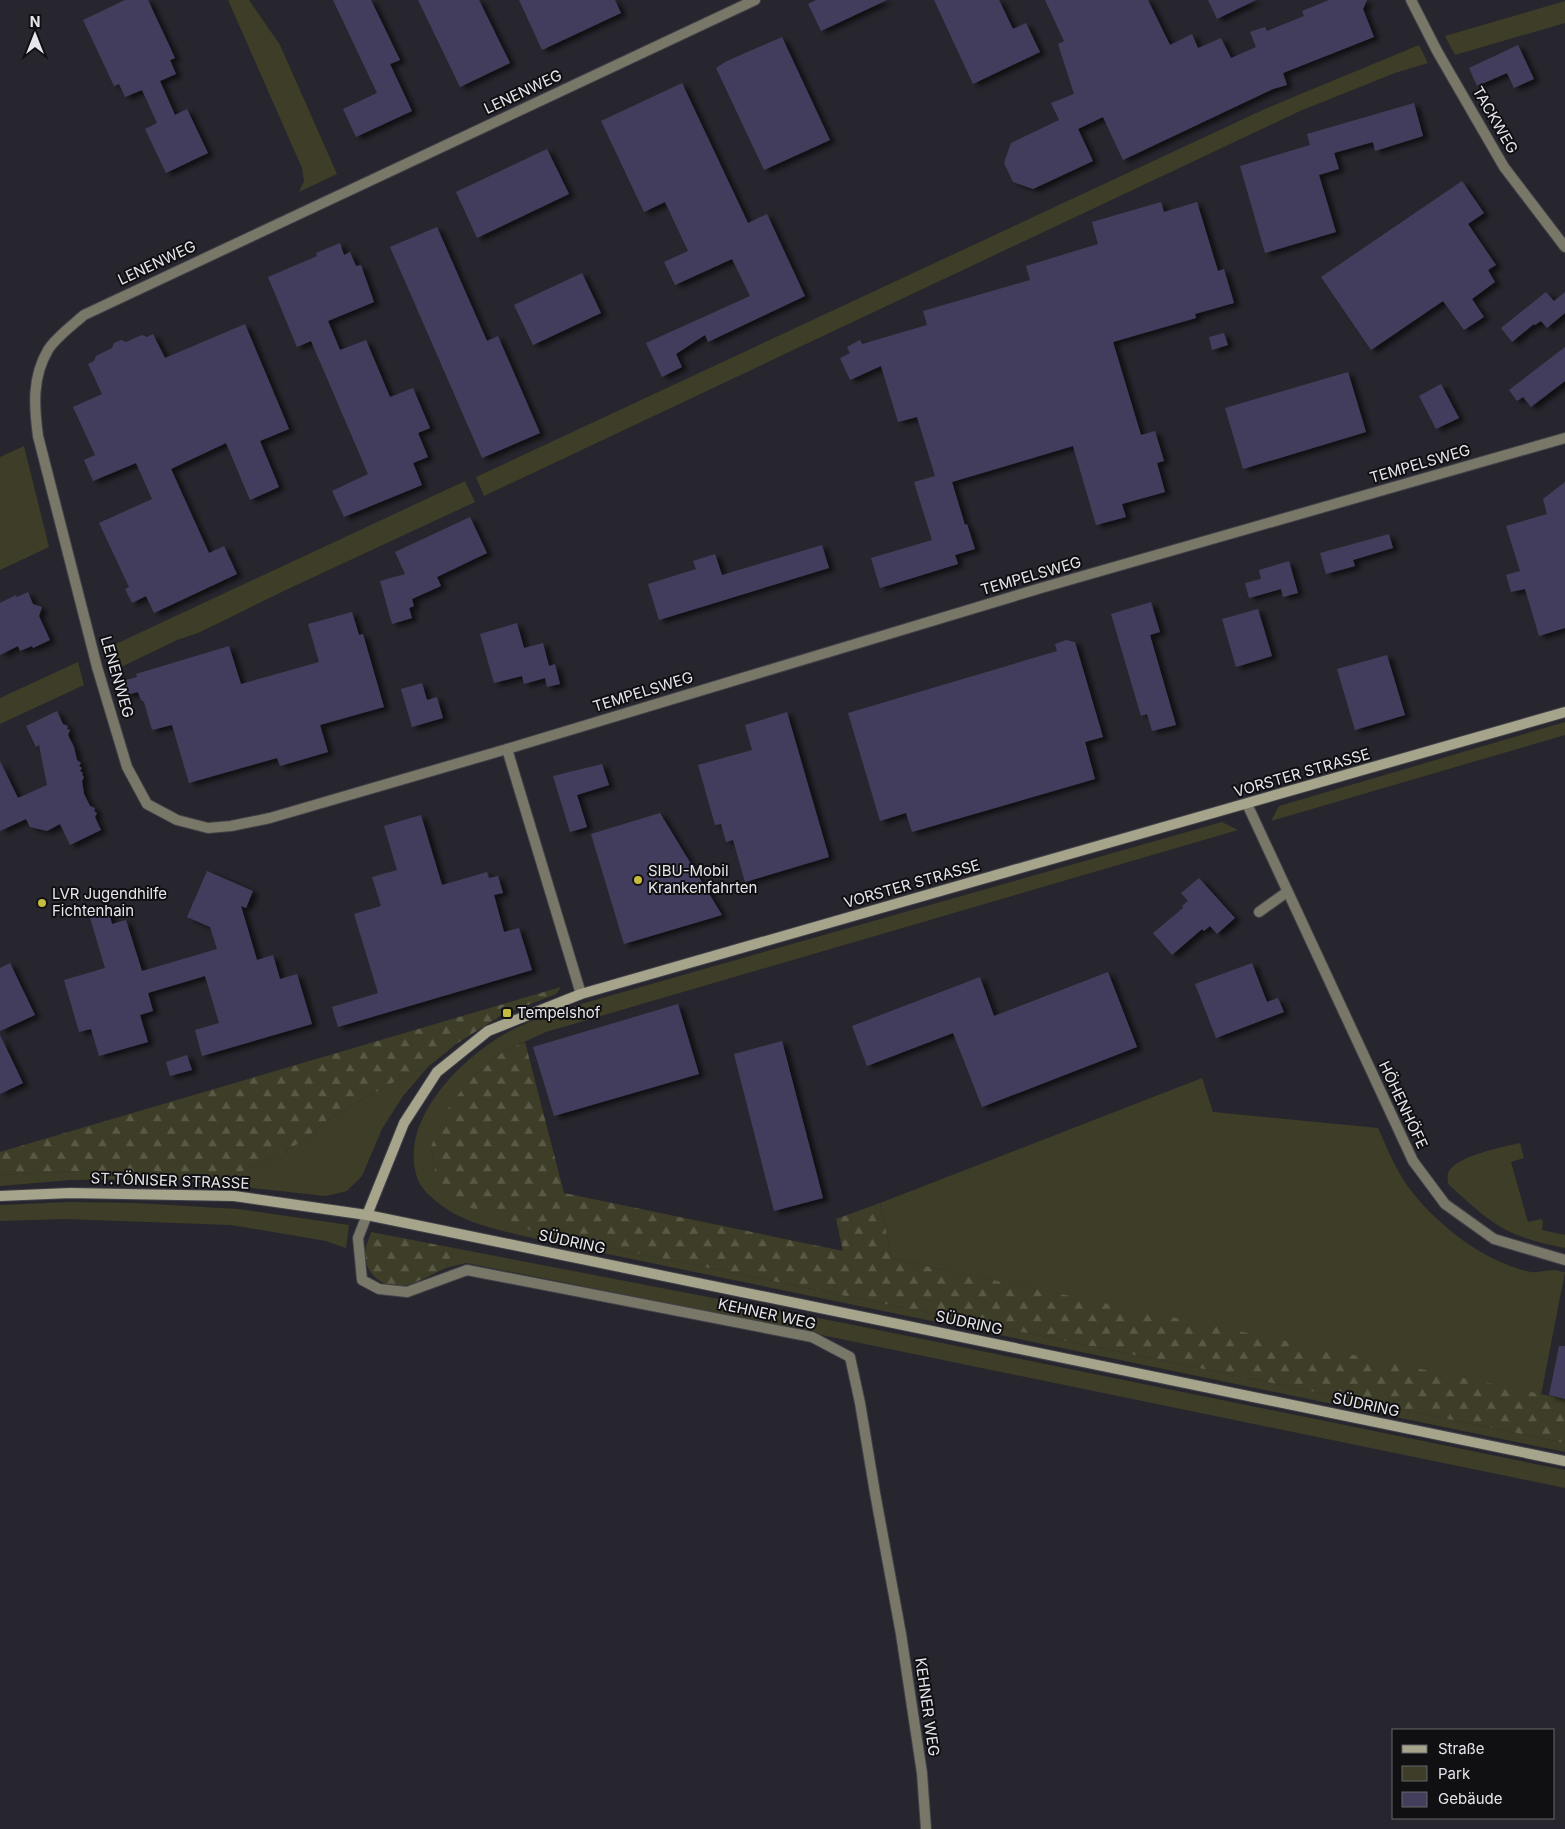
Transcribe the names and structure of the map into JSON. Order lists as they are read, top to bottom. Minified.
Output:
{"streets":{"main road":["VORSTER STRASSE","ST.TÖNISER STRASSE","SÜDRING"],"street":["LENENWEG","TACKWEG","TEMPELSWEG","HÖHENHÖFE","KEHNER WEG"]},"crossings":[["LENENWEG","TEMPELSWEG"],["VORSTER STRASSE","HÖHENHÖFE"],["VORSTER STRASSE","ST.TÖNISER STRASSE"],["VORSTER STRASSE","SÜDRING"],["VORSTER STRASSE","KEHNER WEG"],["ST.TÖNISER STRASSE","SÜDRING"],["ST.TÖNISER STRASSE","KEHNER WEG"],["SÜDRING","KEHNER WEG"]],"places":{"other":["SIBU-Mobil Krankenfahrten","LVR Jugendhilfe Fichtenhain"],"transit":["Tempelshof"]},"legend":["Straße","Park","Gebäude"],"north":"top"}
